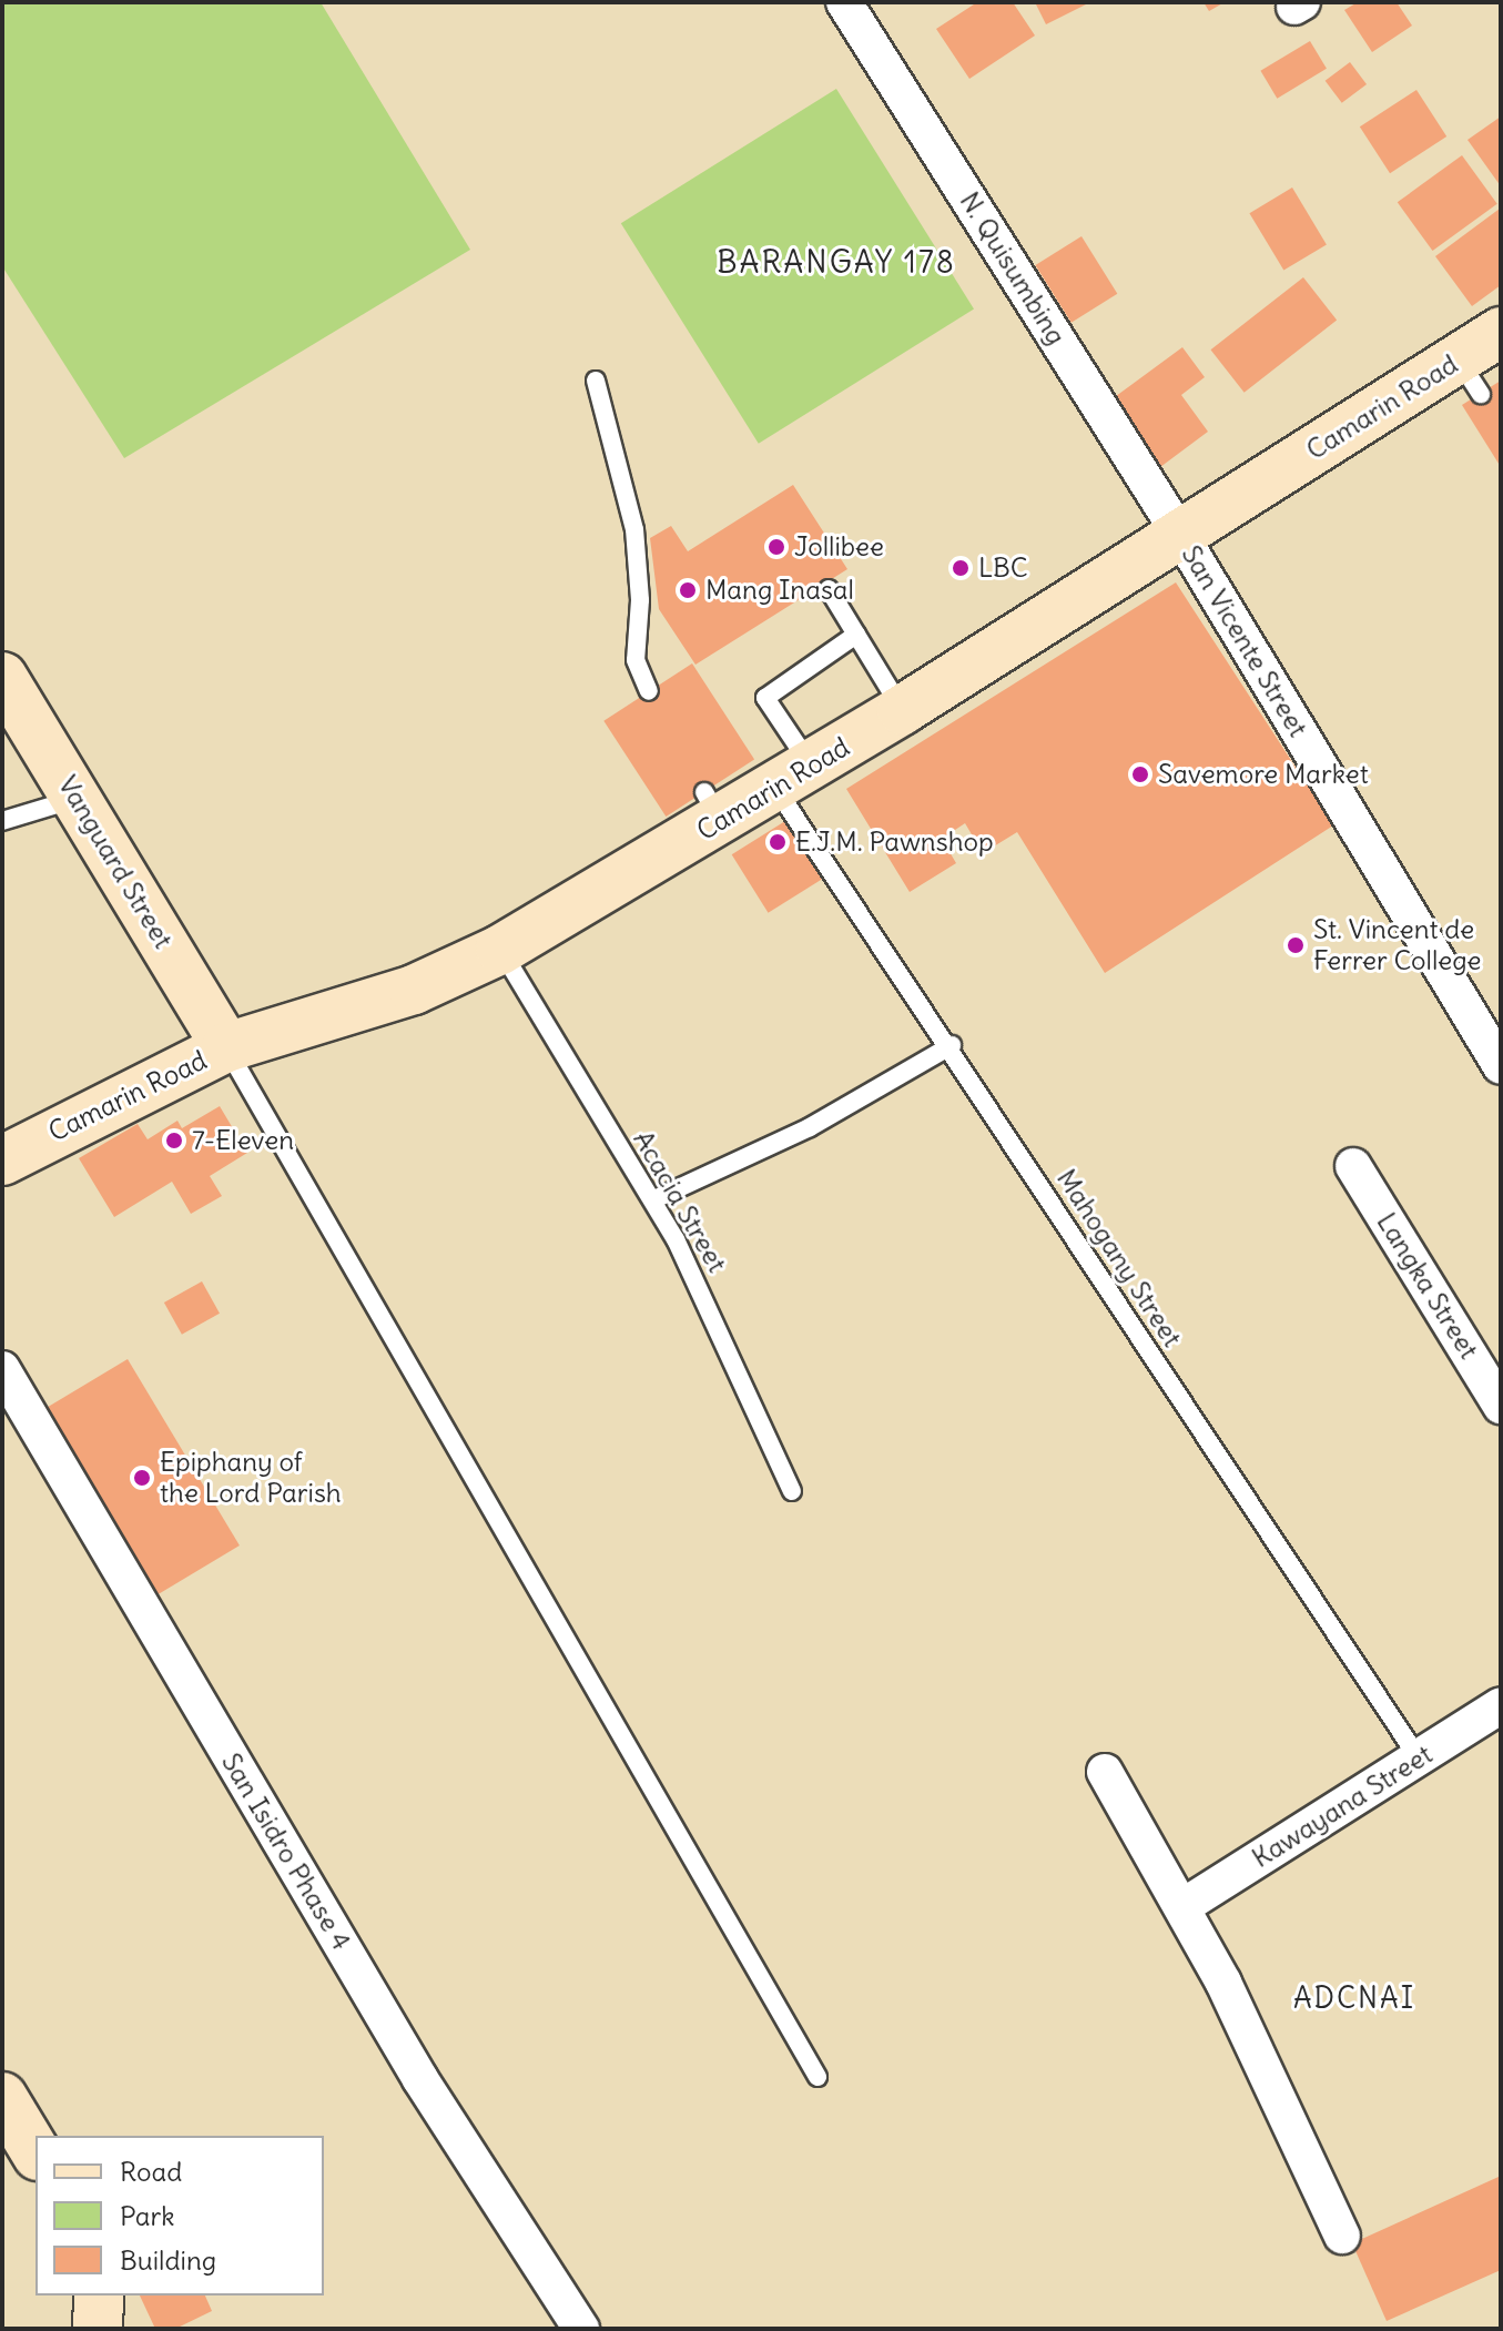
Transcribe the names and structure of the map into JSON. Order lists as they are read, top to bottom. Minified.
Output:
{"streets":{"main road":["Camarin Road","Vanguard Street"],"street":["N. Quisumbing","San Vicente Street","Langka Street","Kawayana Street","San Isidro Phase 4"],"lane":["Acacia Street","Mahogany Street"]},"crossings":[["N. Quisumbing","Camarin Road"],["N. Quisumbing","San Vicente Street"],["Camarin Road","San Vicente Street"],["Camarin Road","Vanguard Street"],["Camarin Road","Acacia Street"],["Camarin Road","Mahogany Street"],["Mahogany Street","Kawayana Street"]],"districts":["BARANGAY 178","ADCNAI"],"places":["Jollibee","LBC","Mang Inasal","Savemore Market","E.J.M. Pawnshop","St. Vincent de Ferrer College","7-Eleven","Epiphany of the Lord Parish"],"legend":["Road","Park","Building"]}
